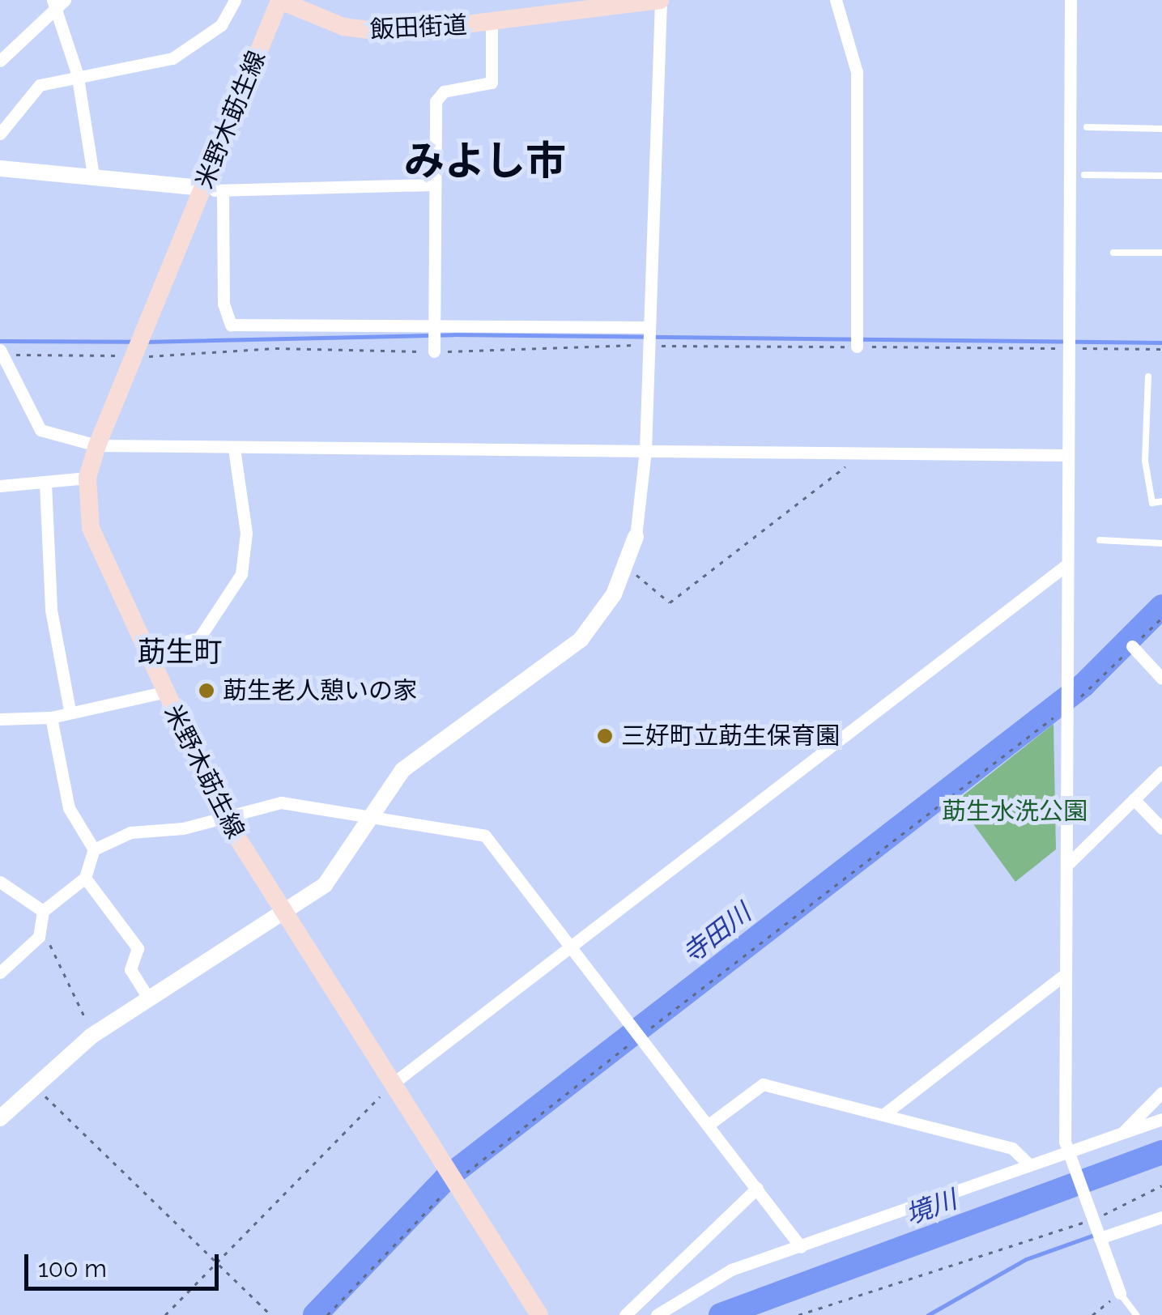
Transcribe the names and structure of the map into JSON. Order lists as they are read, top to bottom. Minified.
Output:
{"streets":{"main road":["飯田街道","米野木莇生線"]},"crossings":[["飯田街道","米野木莇生線"]],"districts":["みよし市","莇生町"],"water":["寺田川","境川"],"parks":["莇生水洗公園"],"places":["莇生老人憩いの家","三好町立莇生保育園"],"scale_bar":"100 m"}
